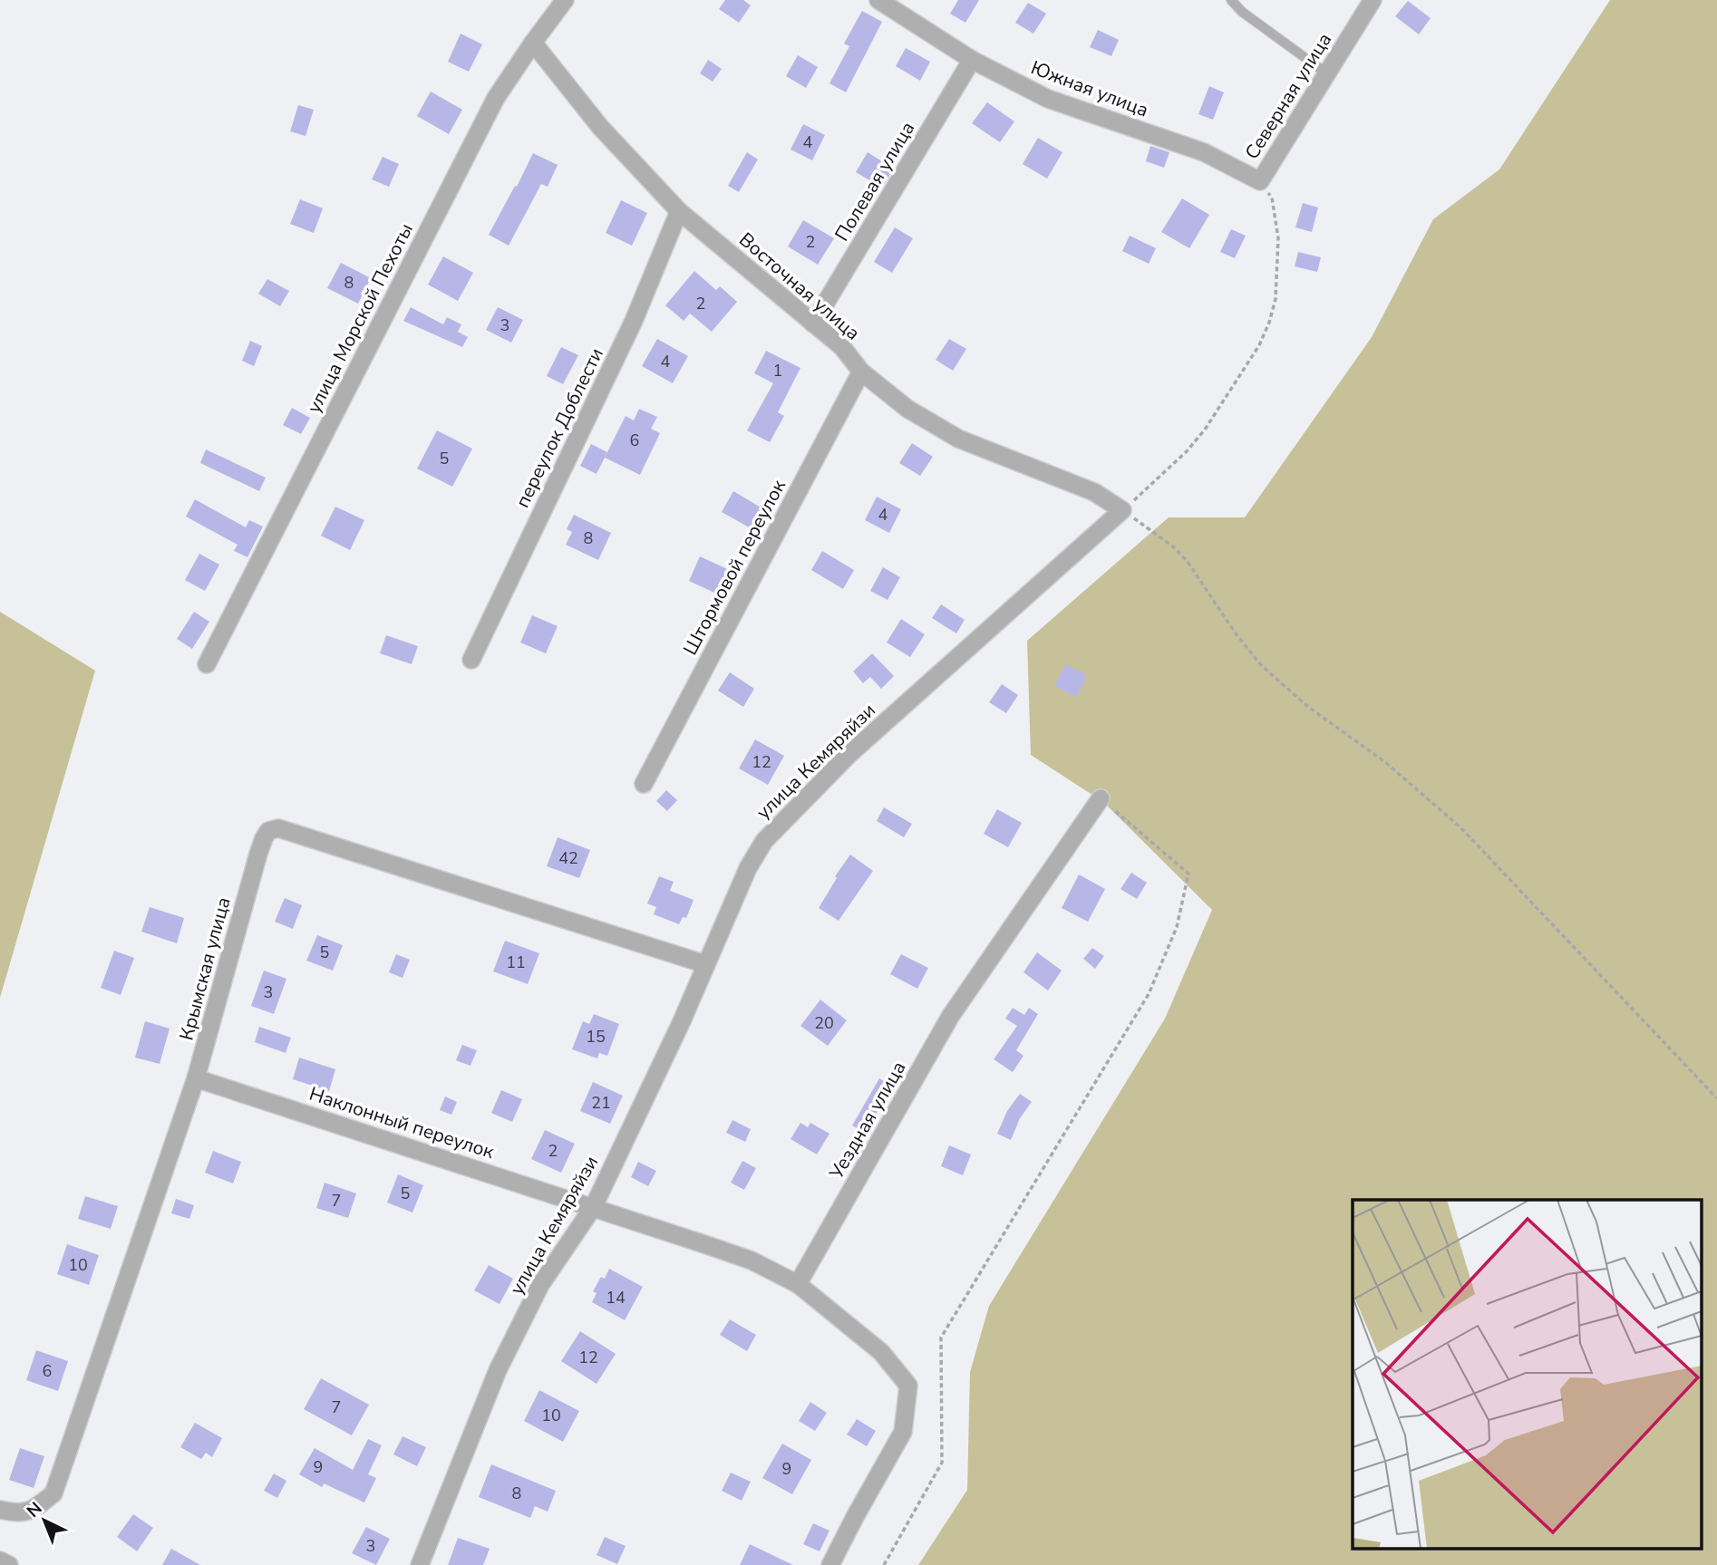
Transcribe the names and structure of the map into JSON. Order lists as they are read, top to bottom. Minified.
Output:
{"streets":{"street":["Южная улица","Северная улица","Полевая улица","Восточная улица","улица Морской Пехоты","переулок Доблести","Штормовой переулок","улица Кемяряйзи","Крымская улица","Уездная улица","Наклонный переулок"]},"crossings":[["Южная улица","Северная улица"],["Южная улица","Полевая улица"],["Полевая улица","Восточная улица"],["Восточная улица","улица Морской Пехоты"],["Восточная улица","переулок Доблести"],["Восточная улица","Штормовой переулок"],["Восточная улица","улица Кемяряйзи"],["улица Кемяряйзи","Крымская улица"],["улица Кемяряйзи","Наклонный переулок"],["Крымская улица","Наклонный переулок"]],"house_numbers":["4","2","8","2","3","4","1","6","5","4","8","12","42","5","11","3","20","15","21","2","5","7","10","14","12","6","7","10","9","9","8","3"],"north":"top left"}
